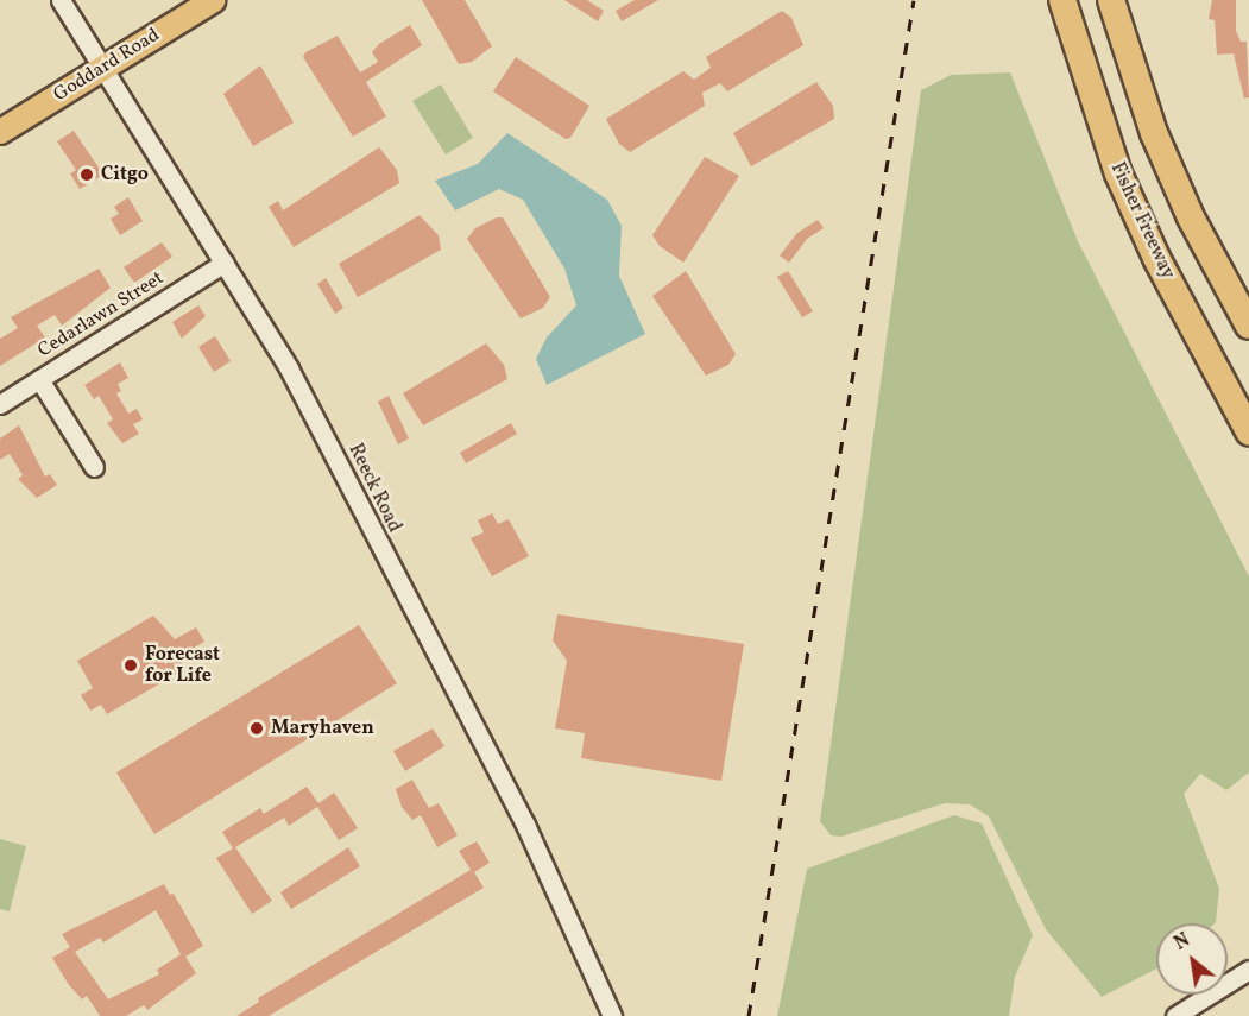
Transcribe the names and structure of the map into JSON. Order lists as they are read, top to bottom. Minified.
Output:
{"streets":{"highway":["Fisher Freeway"],"main road":["Goddard Road"],"street":["Cedarlawn Street","Reeck Road"]},"crossings":[["Goddard Road","Reeck Road"],["Cedarlawn Street","Reeck Road"]],"places":["Citgo","Forecast for Life","Maryhaven"],"north":"top left"}
